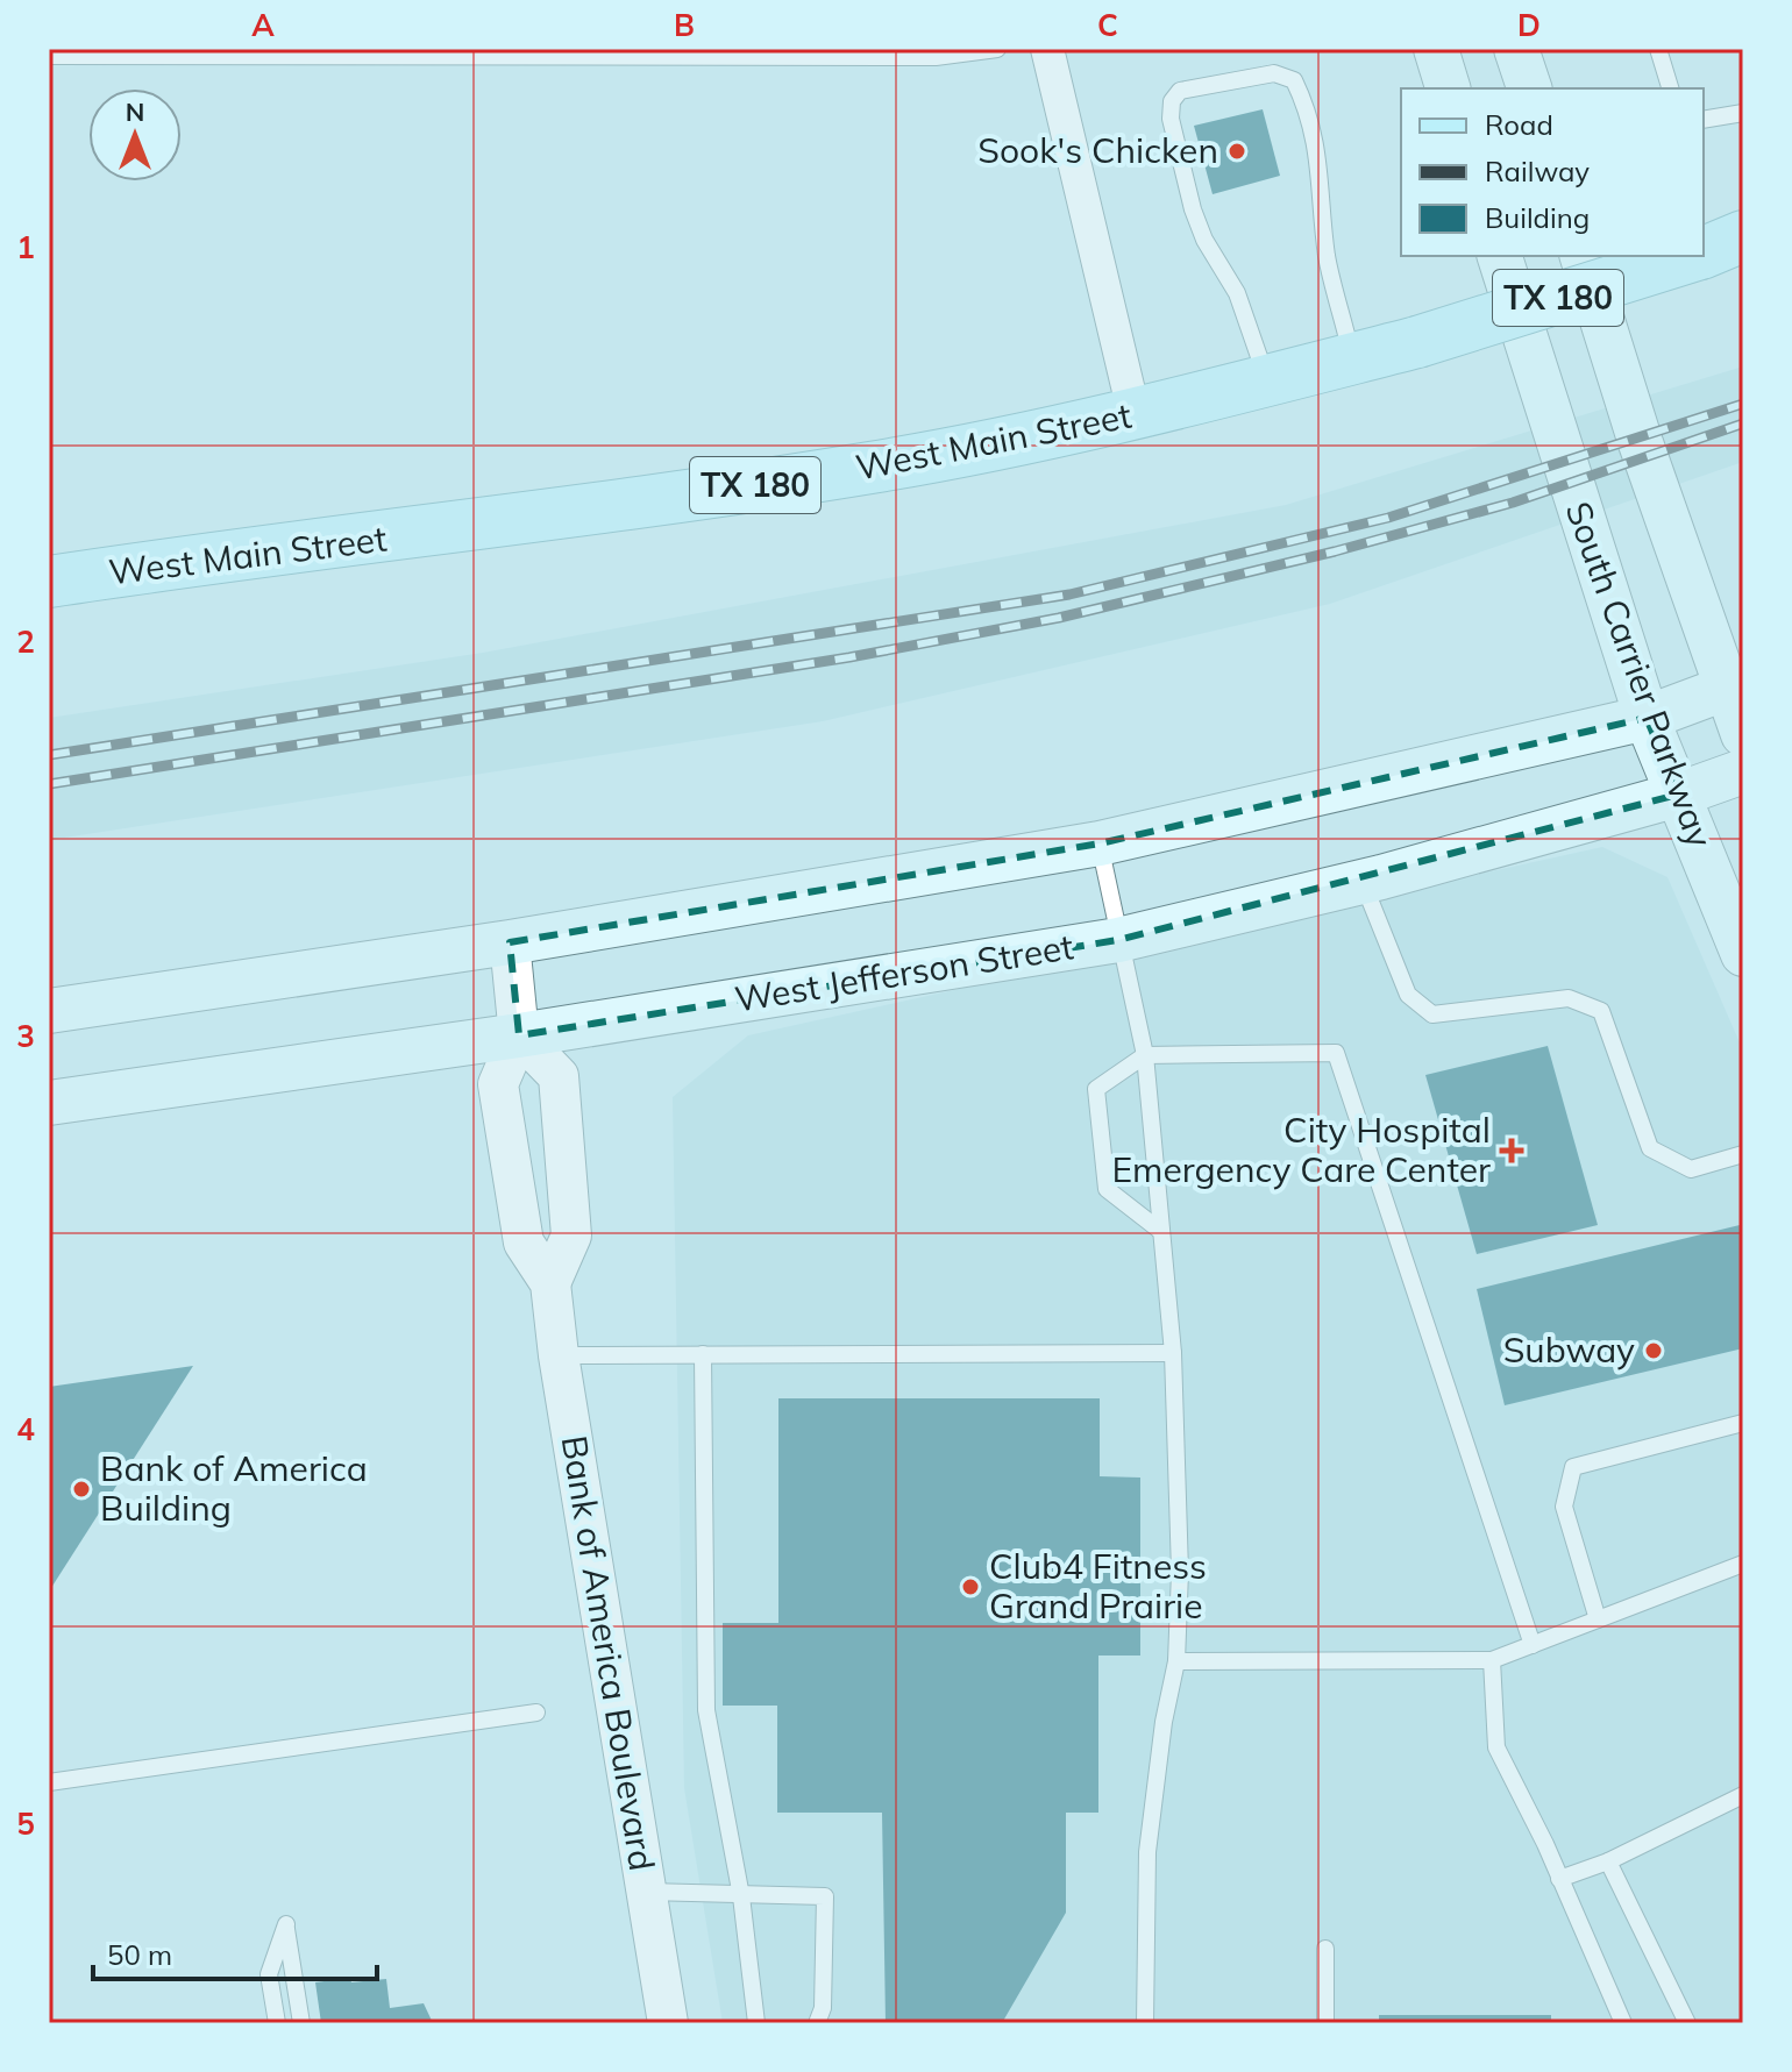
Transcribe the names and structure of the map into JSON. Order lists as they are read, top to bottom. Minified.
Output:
{"streets":{"main road":["TX 180","West Main Street","South Carrier Parkway","West Jefferson Street"],"street":["Bank of America Boulevard"]},"crossings":[["South Carrier Parkway","West Jefferson Street"],["West Jefferson Street","Bank of America Boulevard"]],"places":{"other":["Sook's Chicken","Subway","Bank of America Building","Club4 Fitness Grand Prairie"],"health":["City Hospital Emergency Care Center"]},"legend":["Road","Railway","Building"],"scale_bar":"50 m","north":"top","grid":{"columns":["A","B","C","D"],"rows":["1","2","3","4","5"]}}
